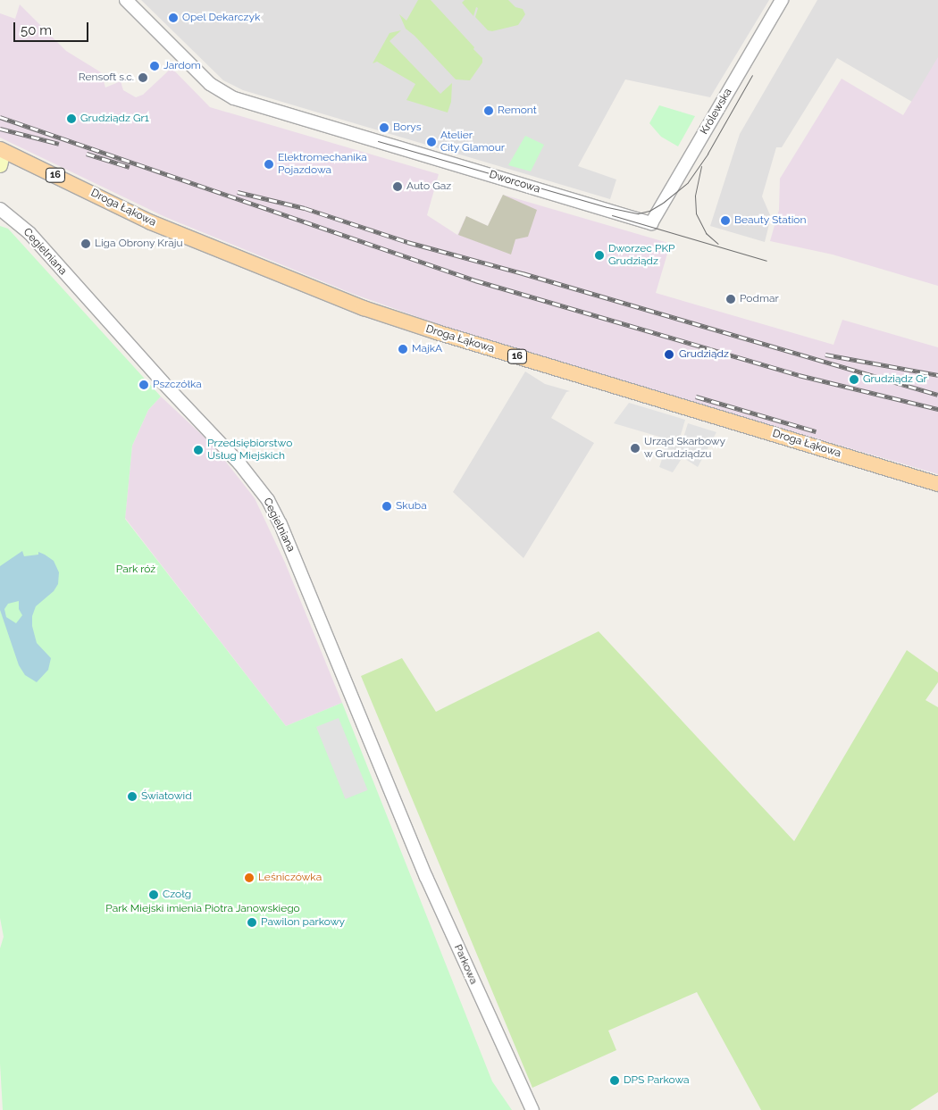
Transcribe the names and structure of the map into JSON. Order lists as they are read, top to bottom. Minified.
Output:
{"streets":{"main road":["16","Droga Łąkowa"],"street":["Królewska","Dworcowa","Cegielniana","Parkowa"]},"crossings":[["Królewska","Dworcowa"],["Cegielniana","Parkowa"]],"parks":["Park róż","Park Miejski imienia Piotra Janowskiego"],"places":["Opel Dekarczyk","Jardom","Rensoft s.c.","Remont","Grudziądz Gr1","Borys","Atelier City Glamour","Elektromechanika Pojazdowa","Auto Gaz","Beauty Station","Liga Obrony Kraju","Dworzec PKP Grudziądz","Podmar","MajkA","Grudziądz","Grudziądz Gr","Pszczółka","Urząd Skarbowy w Grudziądzu","Przedsiębiorstwo Usług Miejskich","Skuba","Światowid","Leśniczówka","Czołg","Pawilon parkowy","DPS Parkowa"],"scale_bar":"50 m"}
